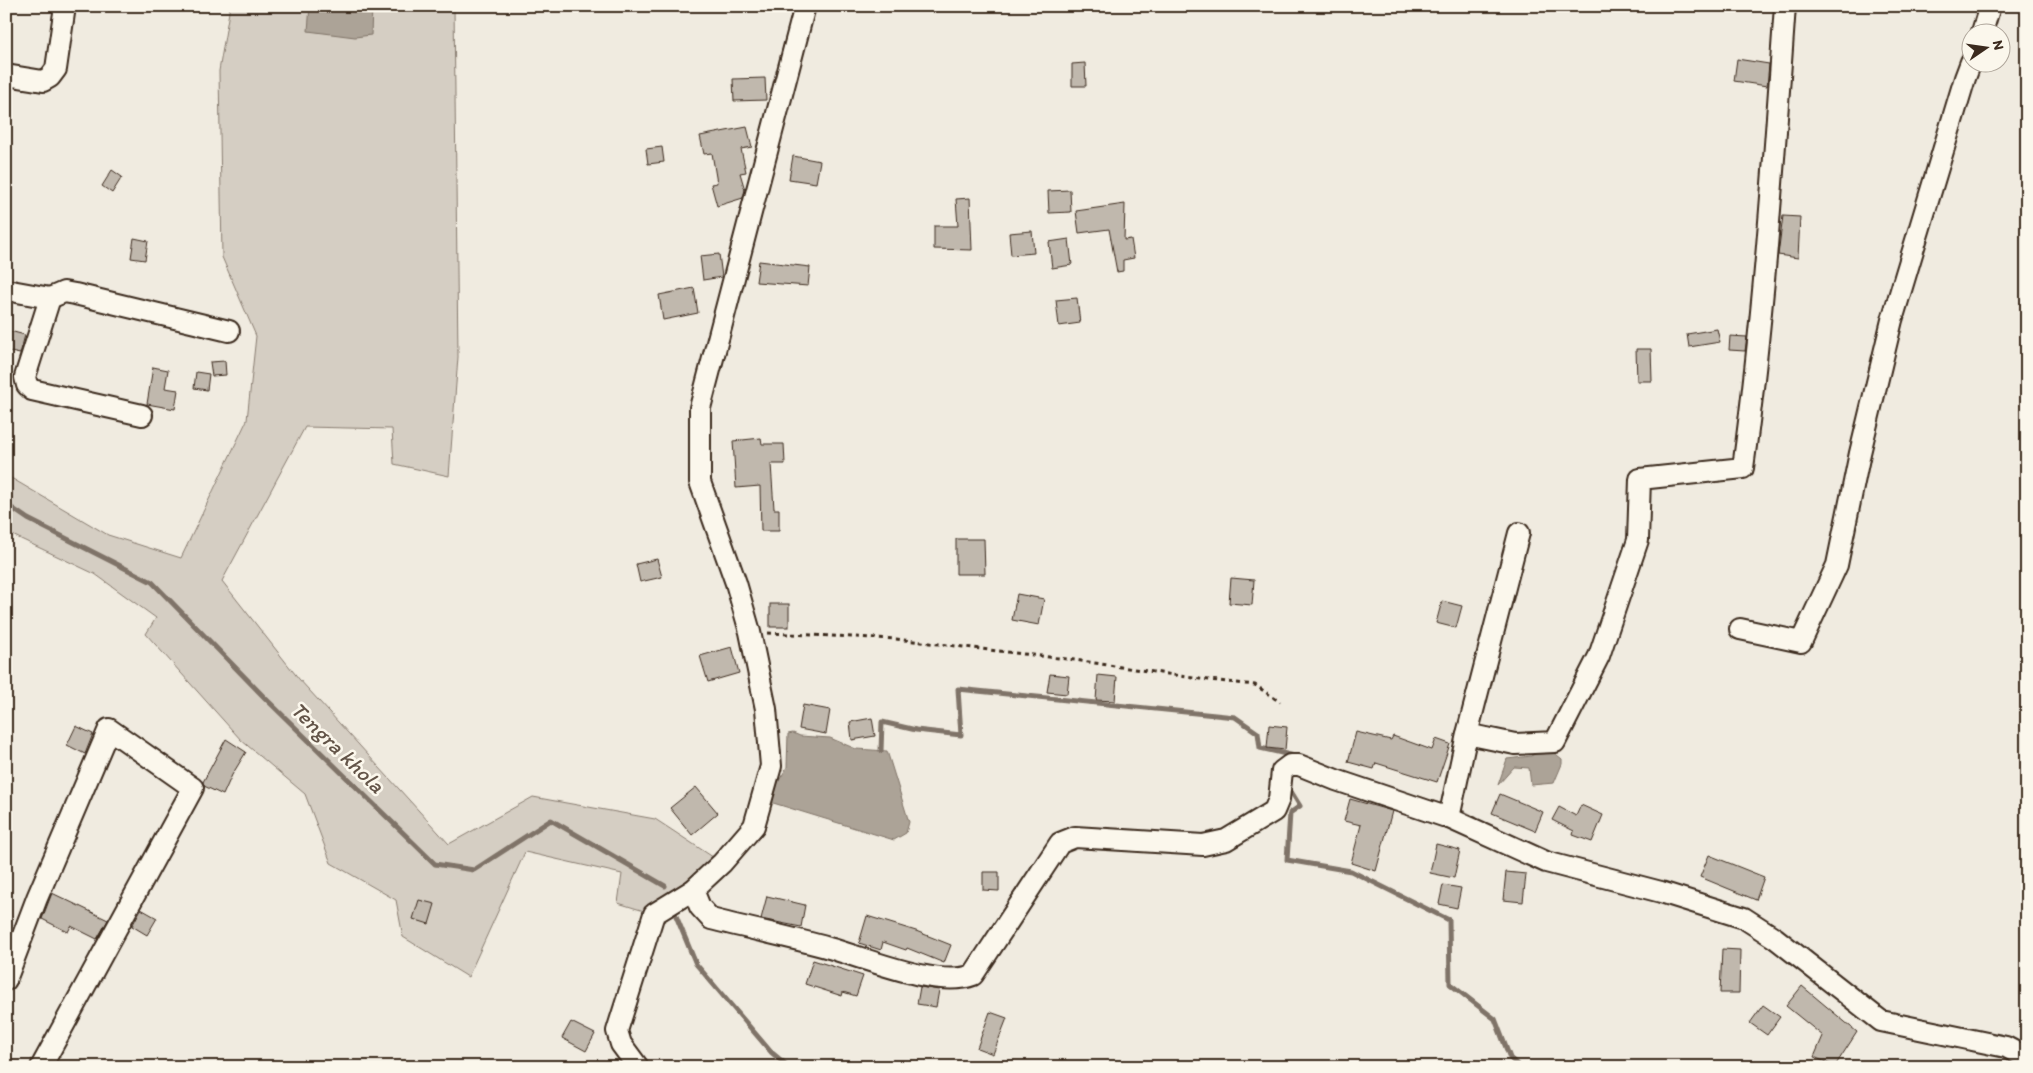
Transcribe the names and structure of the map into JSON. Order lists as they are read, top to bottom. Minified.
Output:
{"water":["Tengra khola"],"north":"right"}
